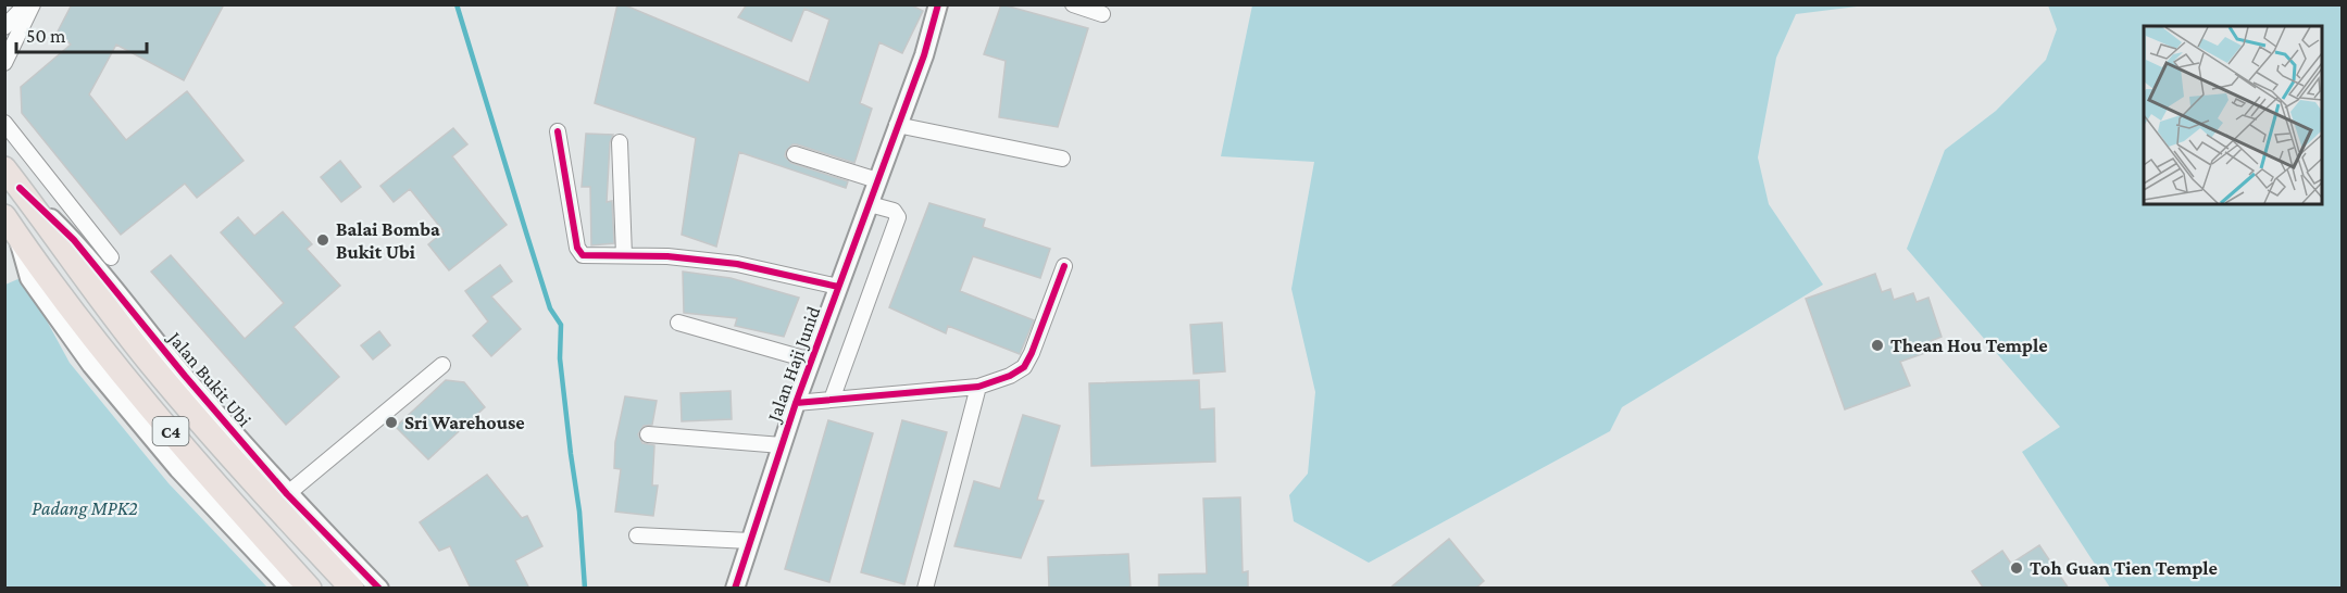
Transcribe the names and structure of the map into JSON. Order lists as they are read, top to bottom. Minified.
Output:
{"streets":{"main road":["C4"],"street":["Jalan Haji Junid","Jalan Bukit Ubi"]},"crossings":[["Jalan Bukit Ubi","C4"]],"parks":["Padang MPK2"],"places":["Balai Bomba Bukit Ubi","Thean Hou Temple","Sri Warehouse","Toh Guan Tien Temple"],"scale_bar":"50 m"}
